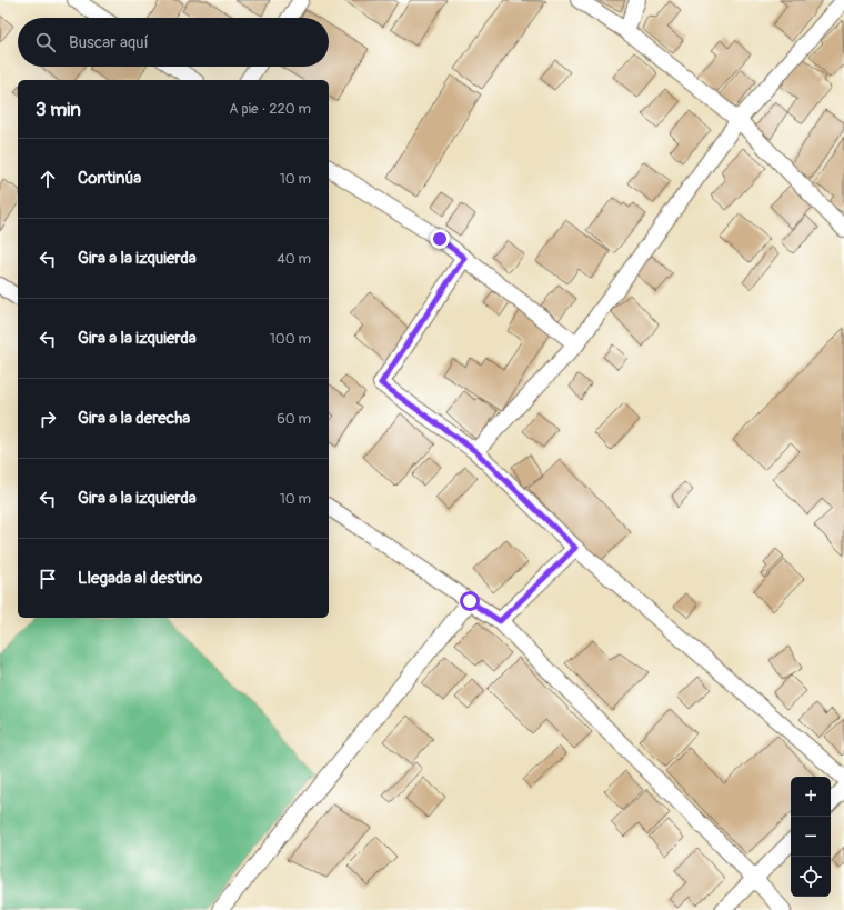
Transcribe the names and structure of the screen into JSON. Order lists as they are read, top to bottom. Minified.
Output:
{"page":{"search":"Buscar aquí","heading":["3 min","A pie · 220 m"],"list":[["Continúa","10 m"],["Gira a la izquierda","40 m"],["Gira a la izquierda","100 m"],["Gira a la derecha","60 m"],["Gira a la izquierda","10 m"],"Llegada al destino"],"map_buttons":["+","−"]}}
